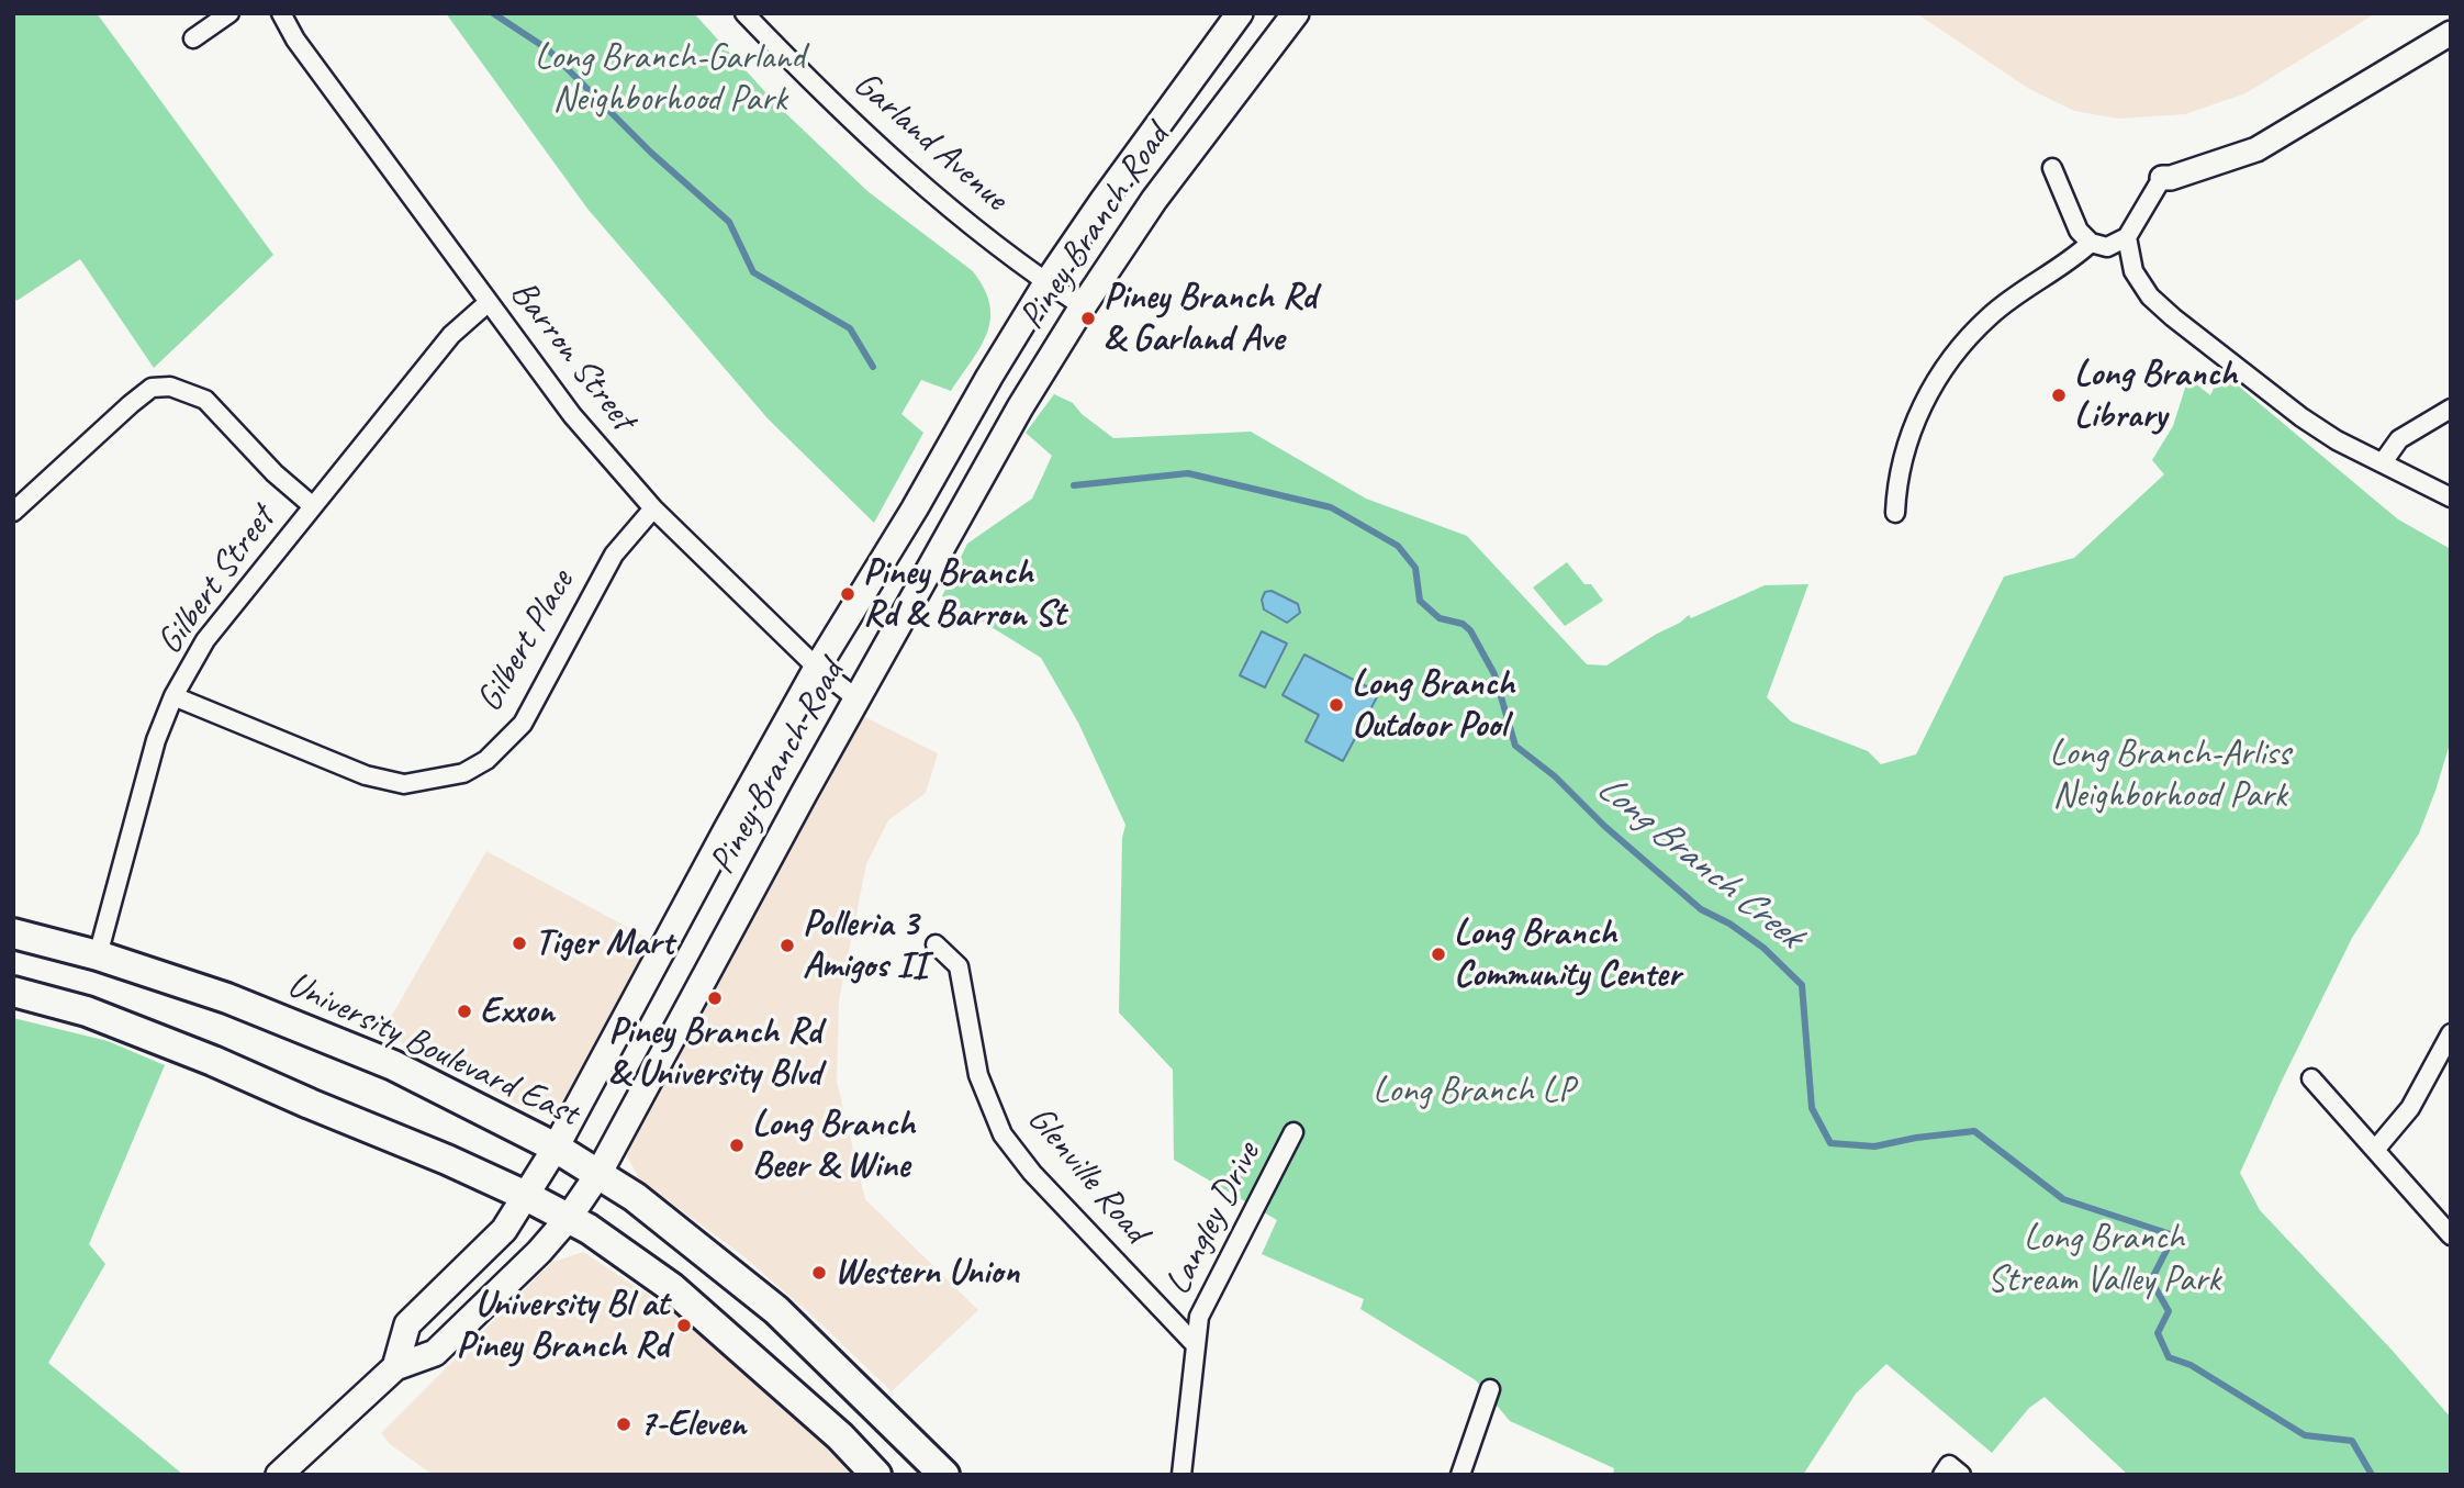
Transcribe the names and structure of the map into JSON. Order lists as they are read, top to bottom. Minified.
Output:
{"streets":{"main road":["Piney Branch Road","University Boulevard East"],"street":["Garland Avenue","Barron Street","Gilbert Street","Gilbert Place","Glenville Road","Langley Drive"]},"crossings":[["Garland Avenue","Piney Branch Road"],["Piney Branch Road","Barron Street"],["Piney Branch Road","University Boulevard East"],["Barron Street","Gilbert Street"],["Barron Street","Gilbert Place"],["Gilbert Street","Gilbert Place"],["Gilbert Street","University Boulevard East"],["Glenville Road","Langley Drive"]],"water":["Long Branch Creek"],"parks":["Long Branch-Garland Neighborhood Park","Long Branch-Arliss Neighborhood Park","Long Branch LP","Long Branch Stream Valley Park"],"places":["Piney Branch Rd & Garland Ave","Long Branch Library","Piney Branch Rd & Barron St","Long Branch Outdoor Pool","Tiger Mart","Polleria 3 Amigos II","Long Branch Community Center","Piney Branch Rd & University Blvd","Exxon","Long Branch Beer & Wine","Western Union","University Bl at Piney Branch Rd","7-Eleven"]}
